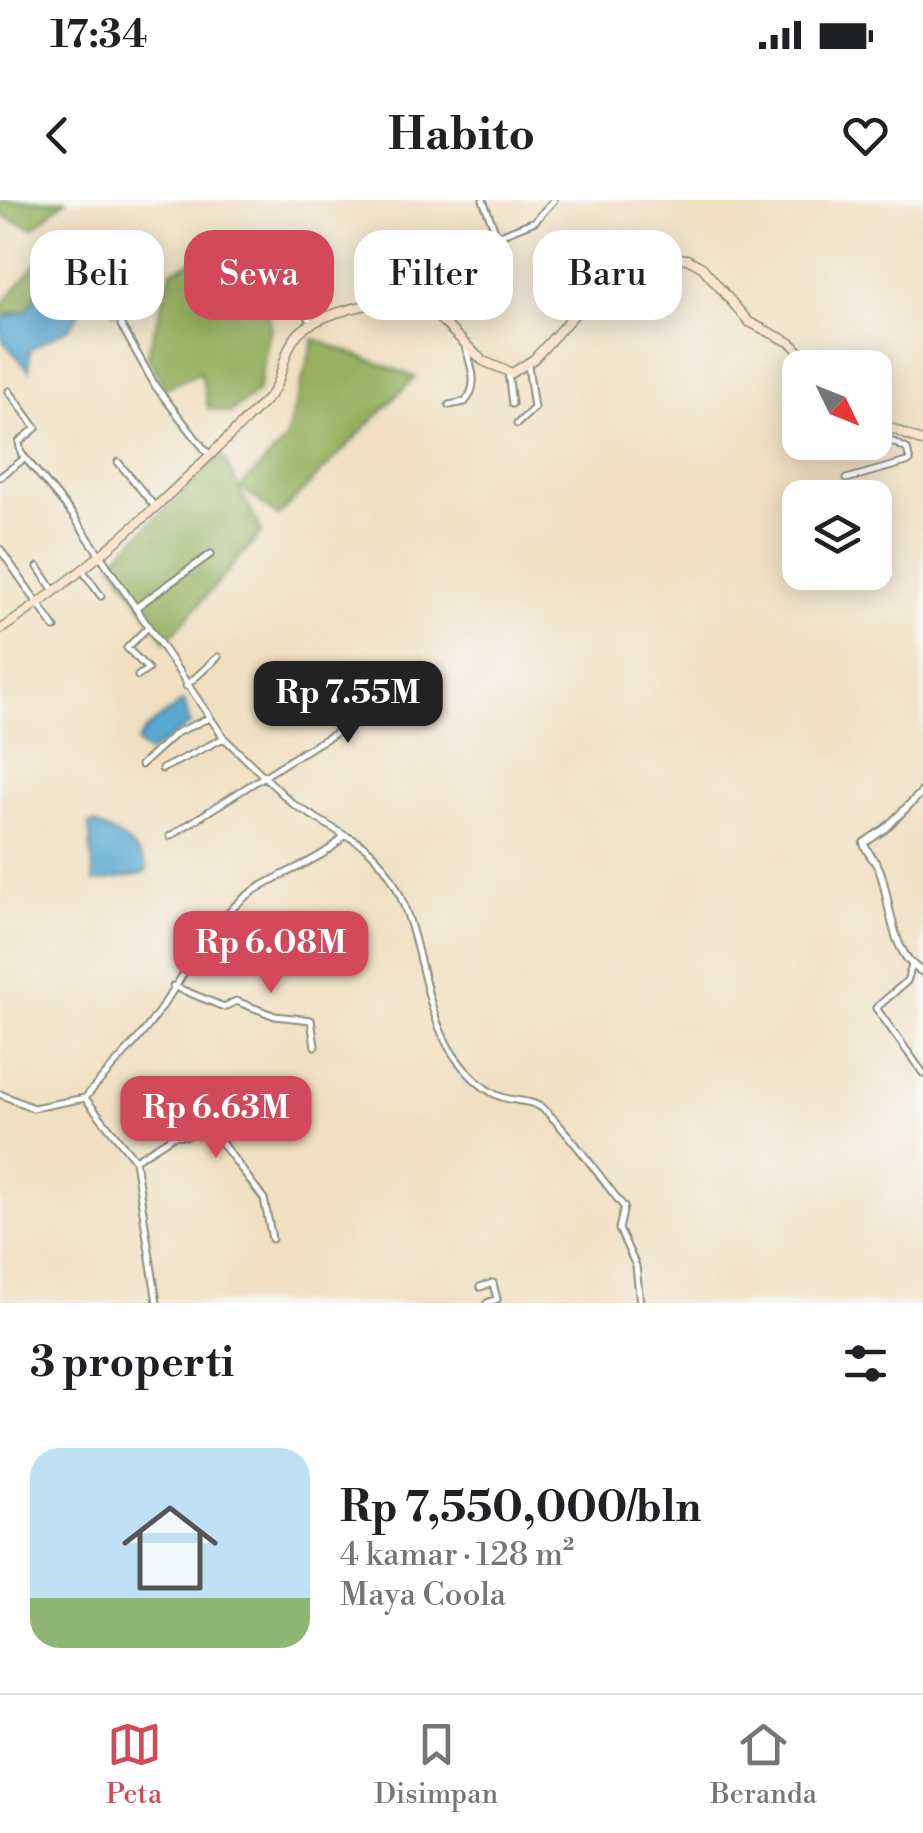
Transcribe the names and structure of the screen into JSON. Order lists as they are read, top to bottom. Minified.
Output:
{"north":"bottom right","page":{"status":"17:34","header":"Habito","chip":["Beli","Sewa","Filter","Baru"],"price":["Rp 7.55M","Rp 6.08M","Rp 6.63M"],"heading":"3 properti","list":[{"name":"Rp 7,550,000/bln","note":"4 kamar · 128 m² · Maya Coola"}],"tabs":["Peta","Disimpan","Beranda"]}}
